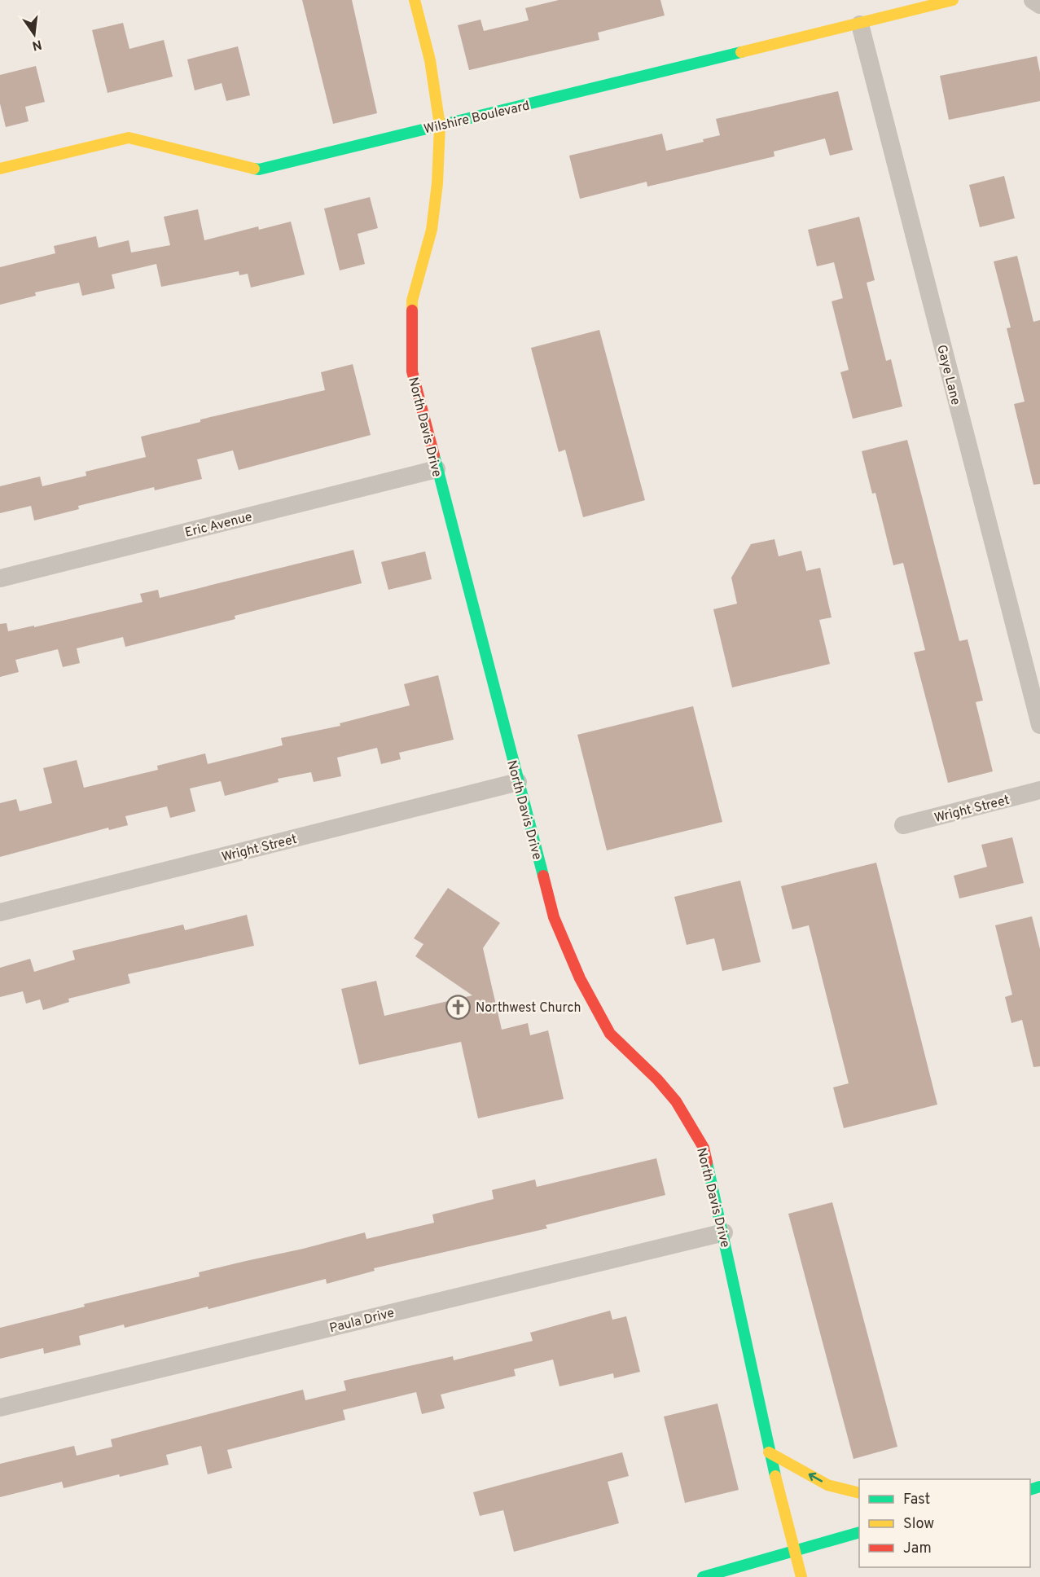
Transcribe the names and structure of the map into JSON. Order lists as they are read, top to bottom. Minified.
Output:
{"streets":{"street":["Wilshire Boulevard","Gaye Lane","North Davis Drive","Eric Avenue","Wright Street","Paula Drive"]},"crossings":[["Wilshire Boulevard","Gaye Lane"],["Wilshire Boulevard","North Davis Drive"],["North Davis Drive","Eric Avenue"],["North Davis Drive","Wright Street"],["North Davis Drive","Paula Drive"]],"places":{"church":["Northwest Church"]},"legend":["Fast","Slow","Jam"],"north":"bottom"}
